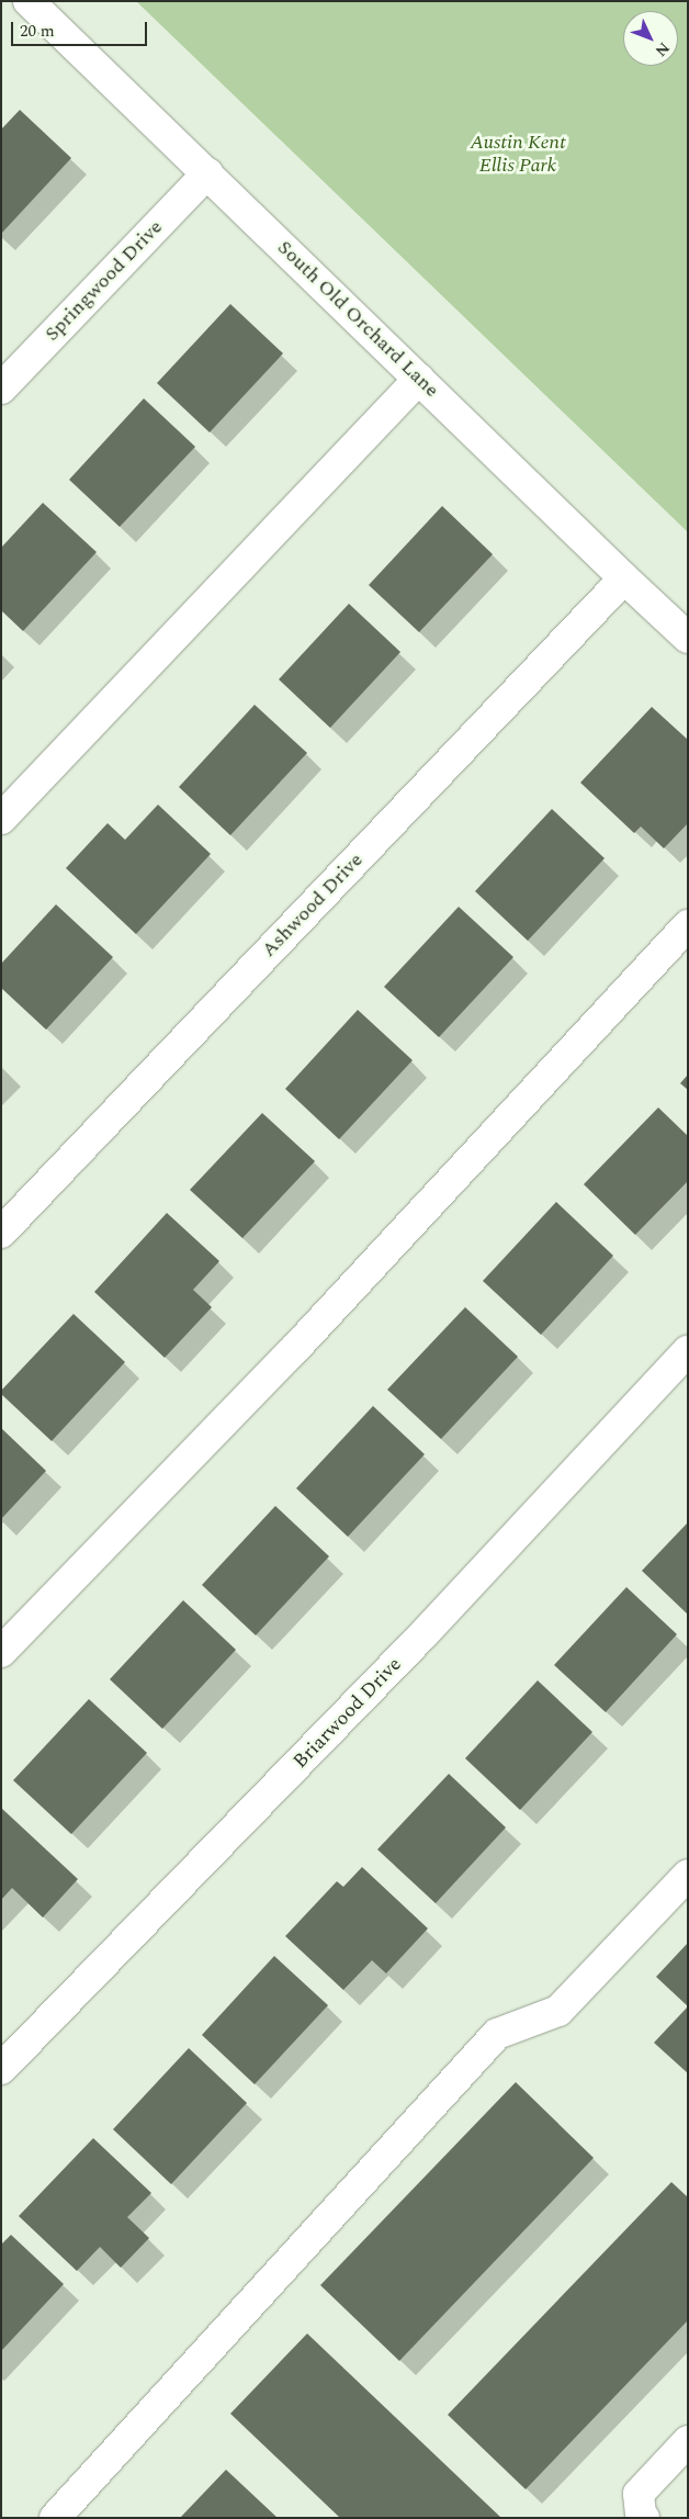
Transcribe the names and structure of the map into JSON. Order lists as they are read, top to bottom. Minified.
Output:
{"streets":{"street":["Springwood Drive","South Old Orchard Lane","Ashwood Drive","Briarwood Drive"]},"crossings":[["Springwood Drive","South Old Orchard Lane"],["South Old Orchard Lane","Ashwood Drive"]],"parks":["Austin Kent Ellis Park"],"scale_bar":"20 m","north":"bottom right"}
